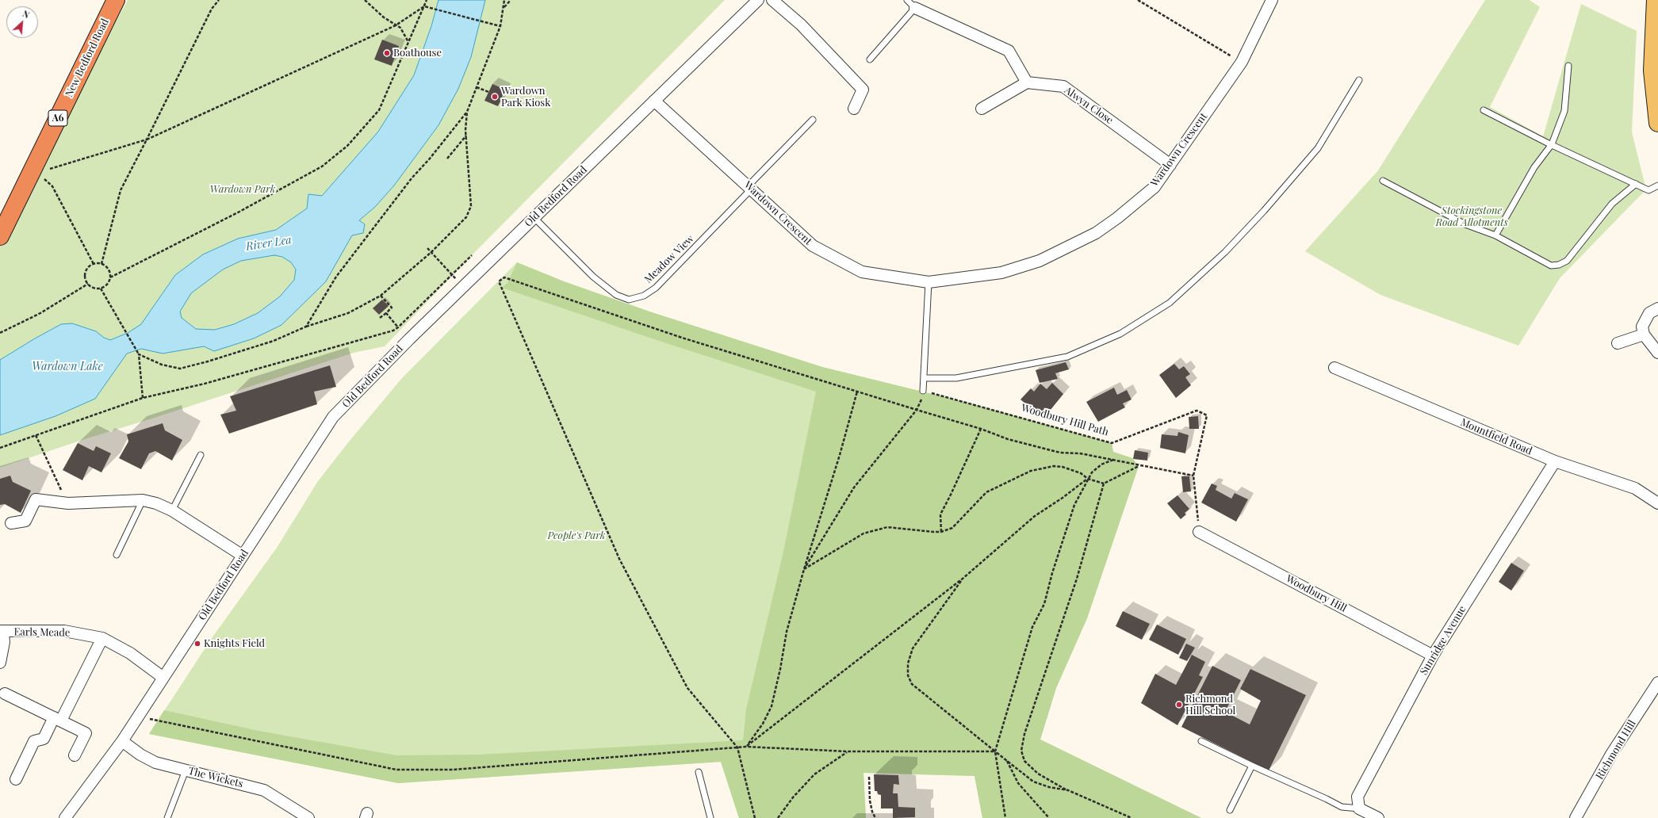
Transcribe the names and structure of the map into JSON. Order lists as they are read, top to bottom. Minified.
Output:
{"streets":{"highway":["New Bedford Road","A6"],"street":["Alwyn Close","Wardown Crescent","Old Bedford Road","Mountfield Road","Woodbury Hill","Earls Meade","Sunridge Avenue","Richmond Hill","The Wickets"],"lane":["Meadow View"],"path":["Woodbury Hill Path"]},"crossings":[["Alwyn Close","Wardown Crescent"],["Wardown Crescent","Old Bedford Road"],["Wardown Crescent","Meadow View"],["Old Bedford Road","Meadow View"],["Old Bedford Road","Earls Meade"],["Old Bedford Road","The Wickets"],["Woodbury Hill Path","Woodbury Hill"],["Mountfield Road","Sunridge Avenue"],["Woodbury Hill","Sunridge Avenue"]],"water":["River Lea","Wardown Lake"],"parks":["Wardown Park","Stockingstone Road Allotments","People's Park"],"places":["Boathouse","Wardown Park Kiosk","Knights Field","Richmond Hill School"],"north":"top right"}
